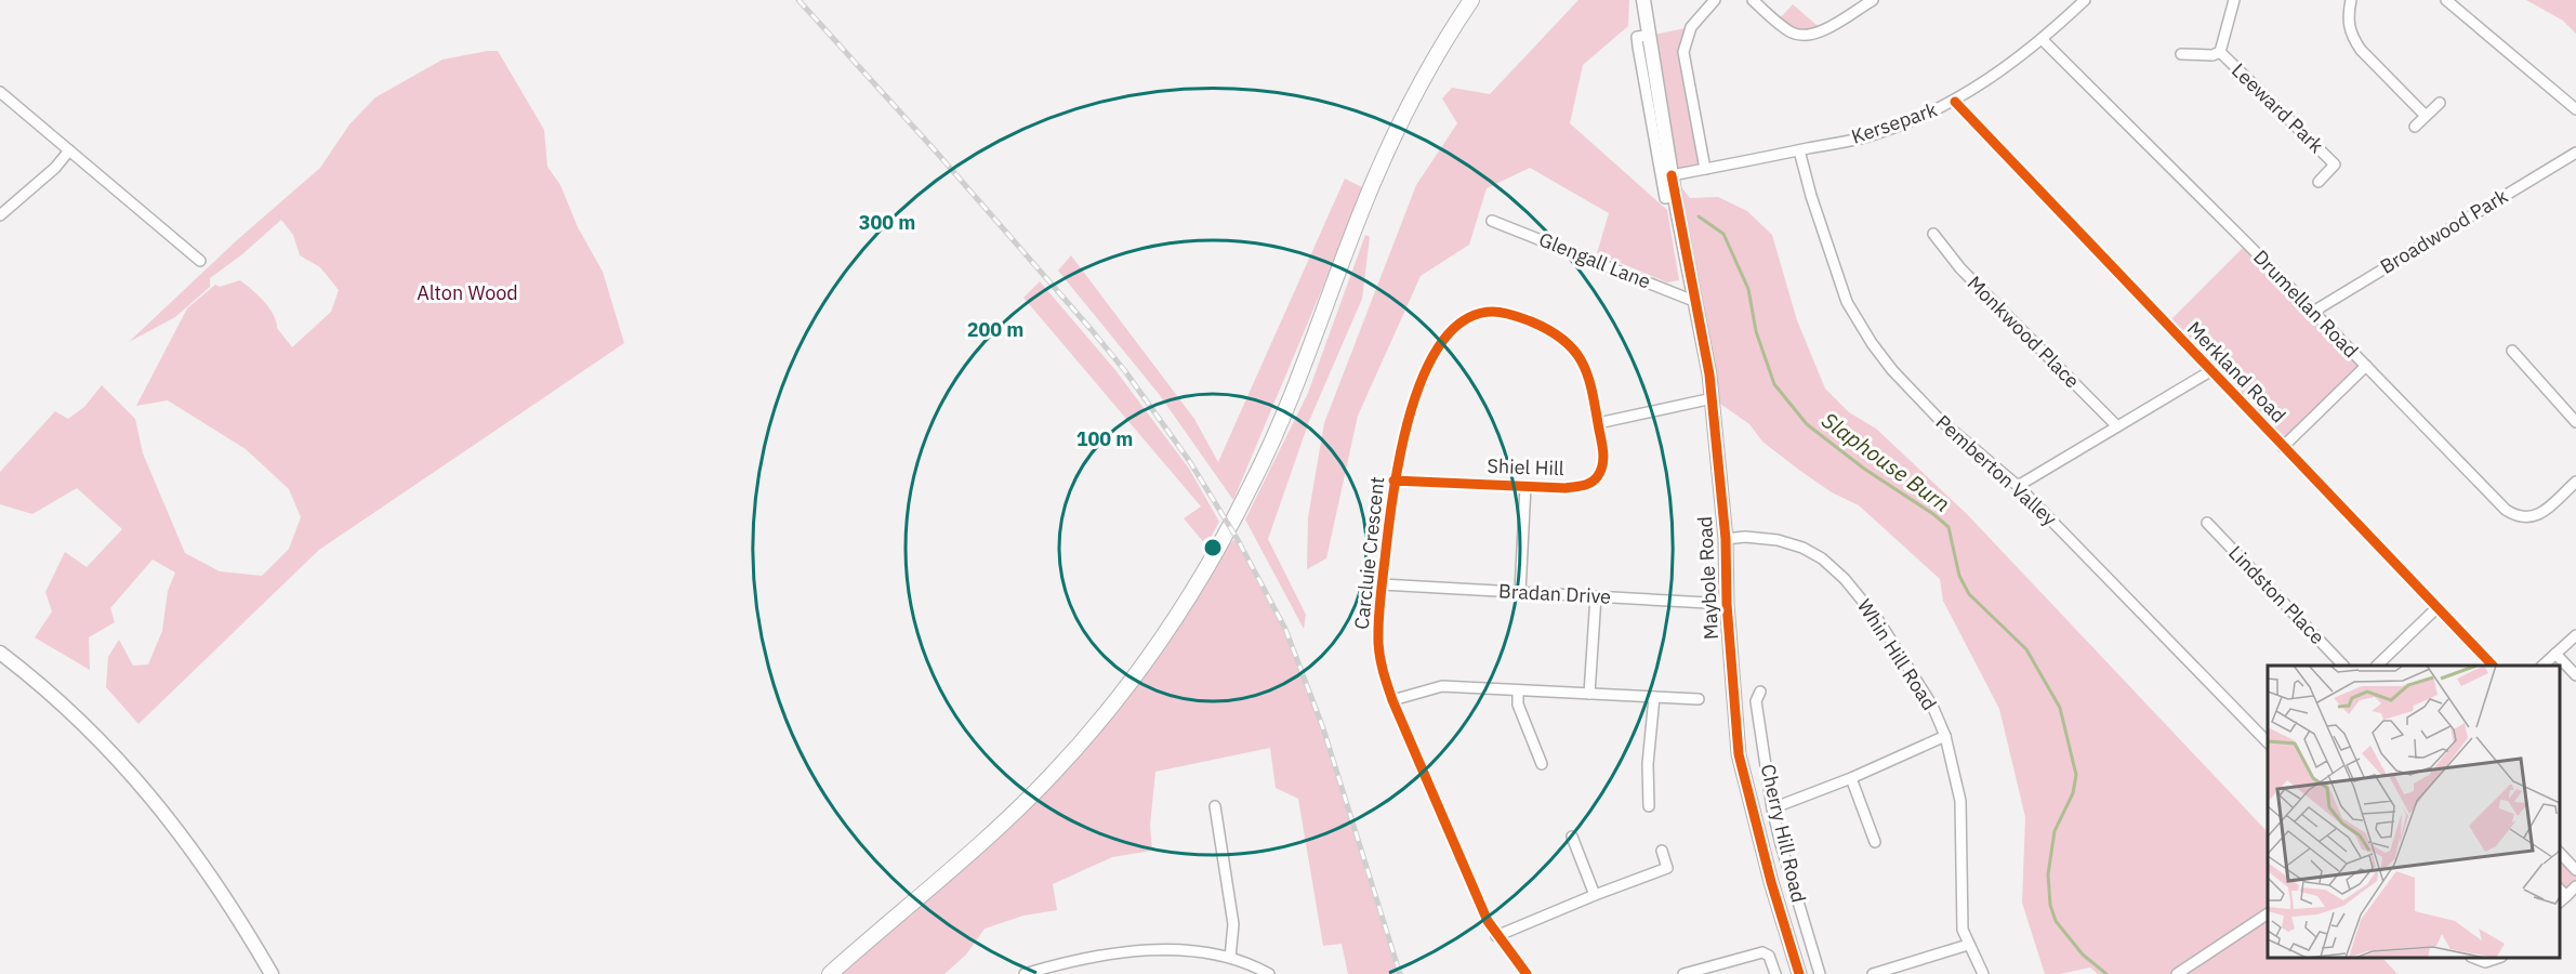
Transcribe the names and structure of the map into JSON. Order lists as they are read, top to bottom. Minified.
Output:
{"streets":{"main road":["Maybole Road"],"street":["Leeward Park","Kersepark","Broadwood Park","Glengall Lane","Drumellan Road","Monkwood Place","Merkland Road","Shiel Hill","Pemberton Valley","Carcluie Crescent","Bradan Drive","Lindston Place","Whin Hill Road","Cherry Hill Road"]},"crossings":[["Kersepark","Drumellan Road"],["Kersepark","Merkland Road"],["Kersepark","Pemberton Valley"],["Kersepark","Maybole Road"],["Broadwood Park","Drumellan Road"],["Glengall Lane","Maybole Road"],["Shiel Hill","Carcluie Crescent"],["Carcluie Crescent","Bradan Drive"],["Maybole Road","Bradan Drive"],["Maybole Road","Whin Hill Road"]],"water":["Slaphouse Burn"],"parks":["Alton Wood"],"rings":["300 m","200 m","100 m"]}
